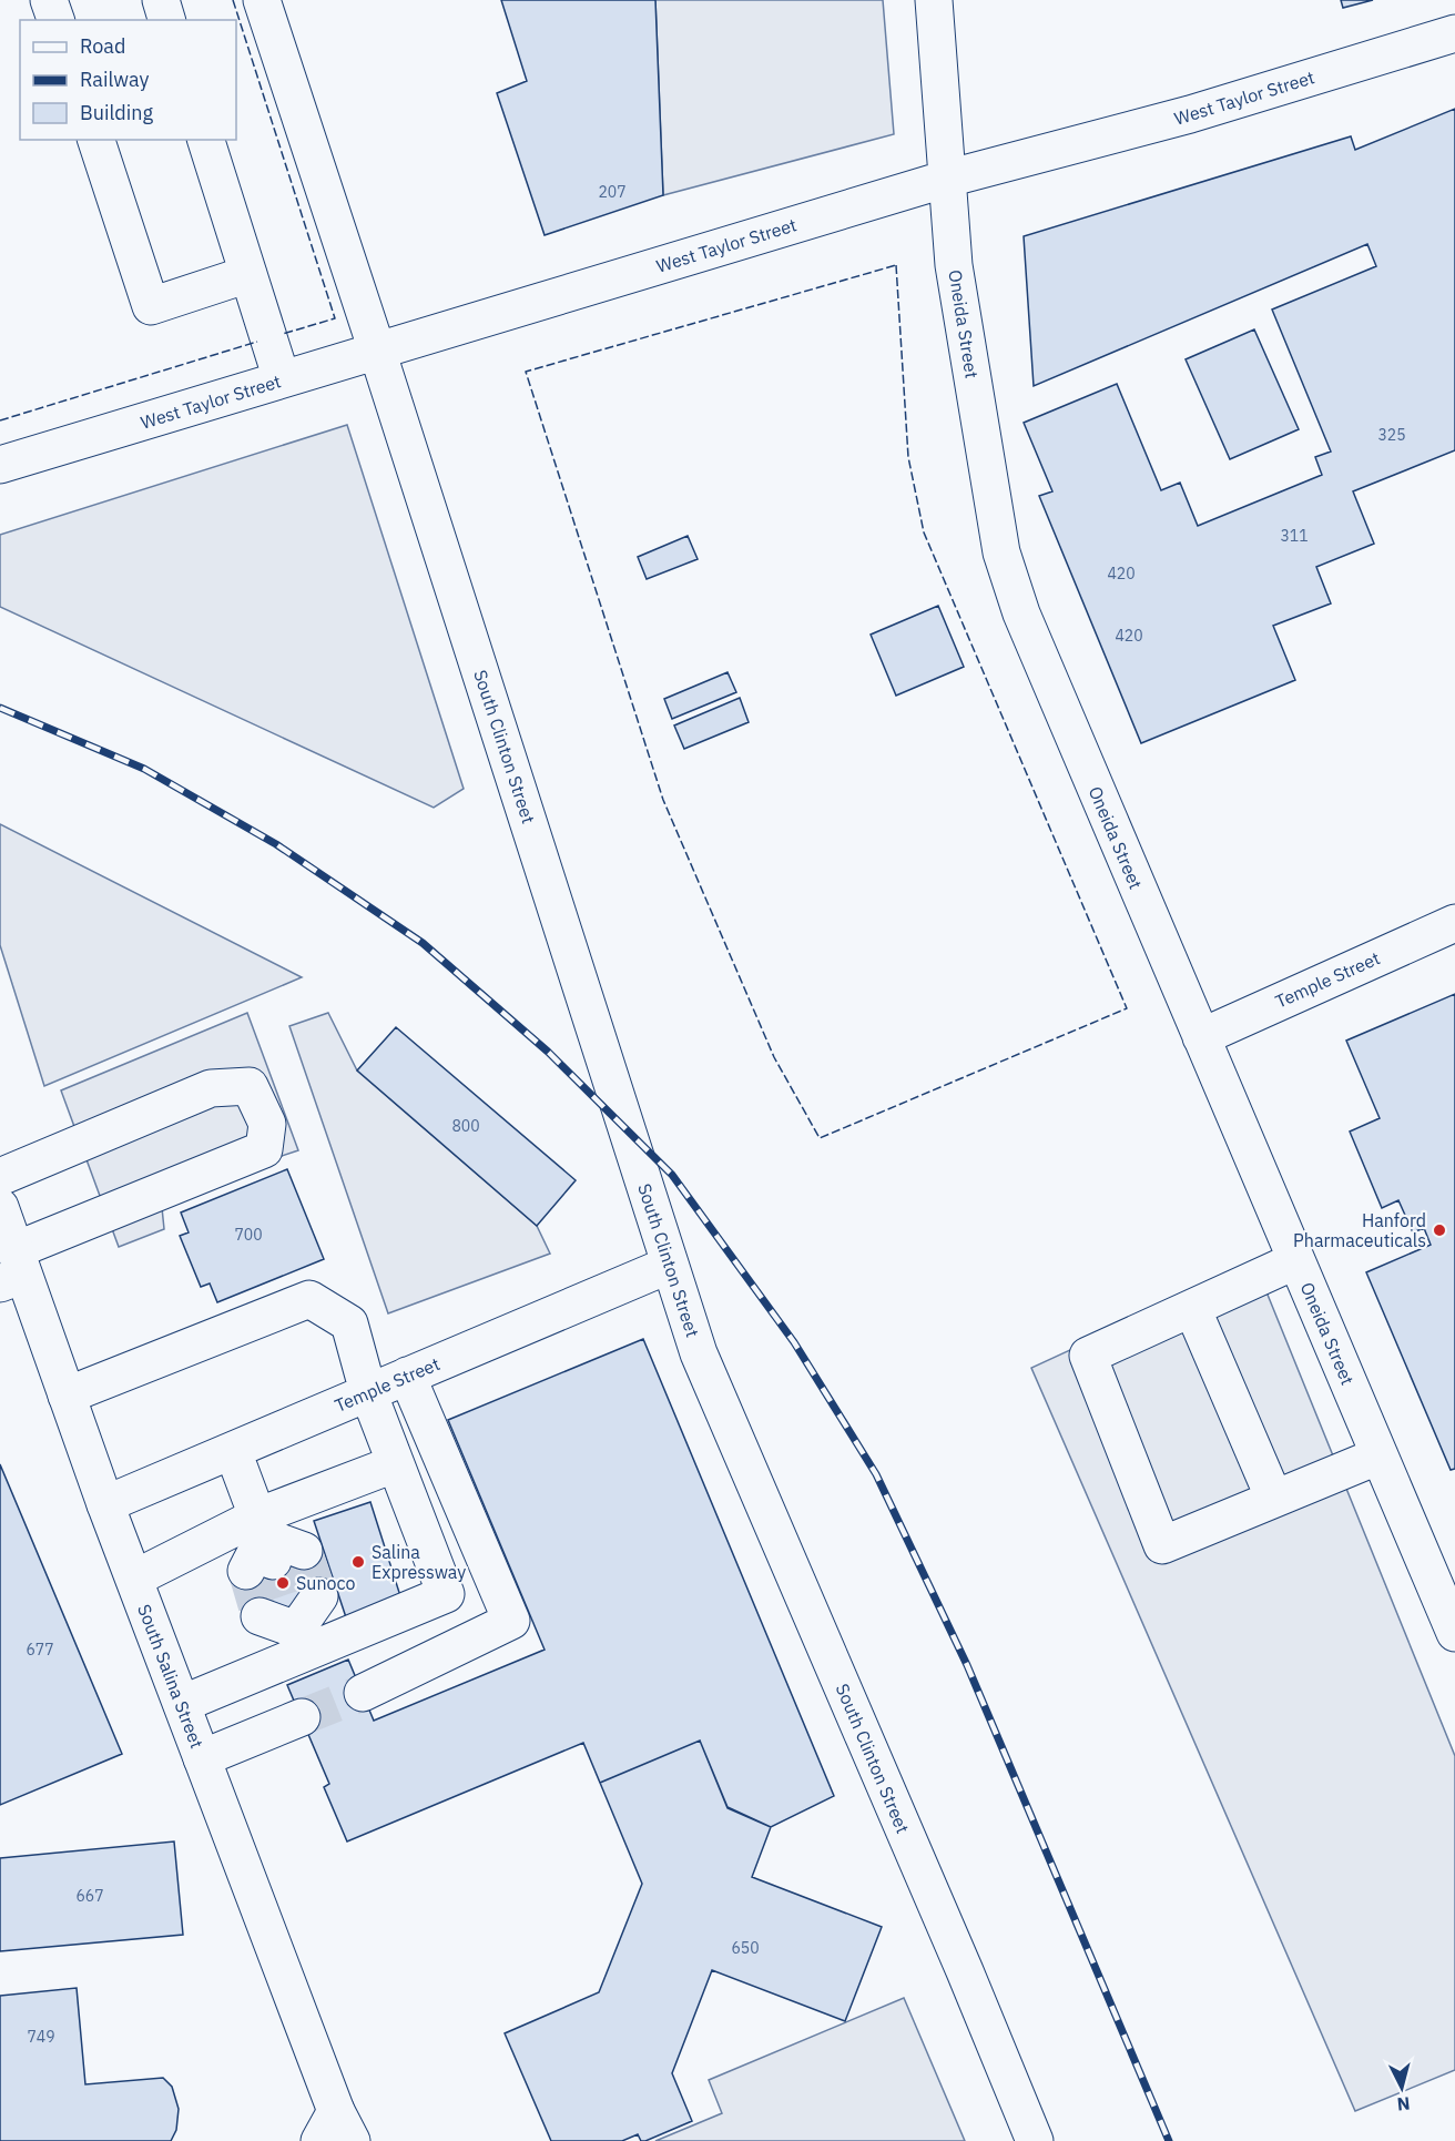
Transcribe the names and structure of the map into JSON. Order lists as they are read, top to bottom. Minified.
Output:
{"streets":{"street":["West Taylor Street","Oneida Street","South Clinton Street","Temple Street","South Salina Street"]},"crossings":[["West Taylor Street","Oneida Street"],["West Taylor Street","South Clinton Street"],["Oneida Street","Temple Street"],["South Clinton Street","Temple Street"],["Temple Street","South Salina Street"]],"places":["Hanford Pharmaceuticals","Salina Expressway","Sunoco"],"house_numbers":["207","325","311","420","420","800","700","677","667","650","749"],"legend":["Road","Railway","Building"],"north":"bottom"}
